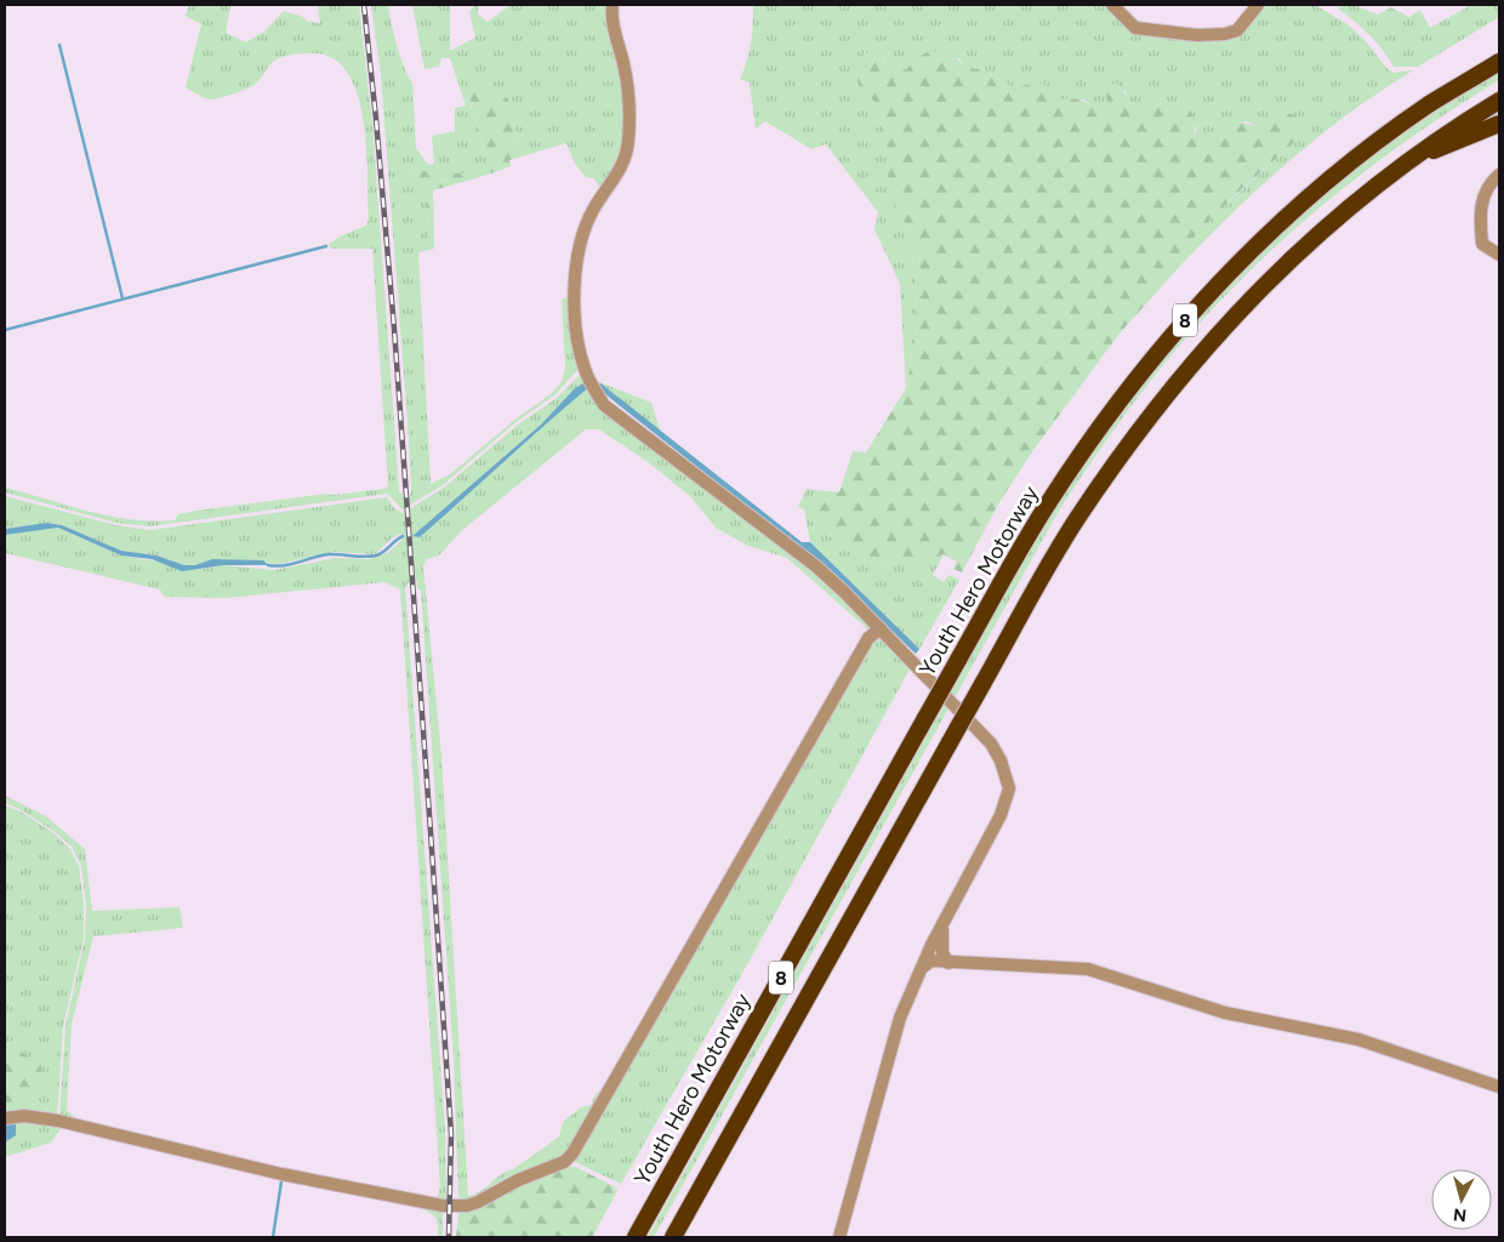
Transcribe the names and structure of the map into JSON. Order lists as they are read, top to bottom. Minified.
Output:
{"streets":{"highway":["8","Youth Hero Motorway"]},"north":"bottom"}
